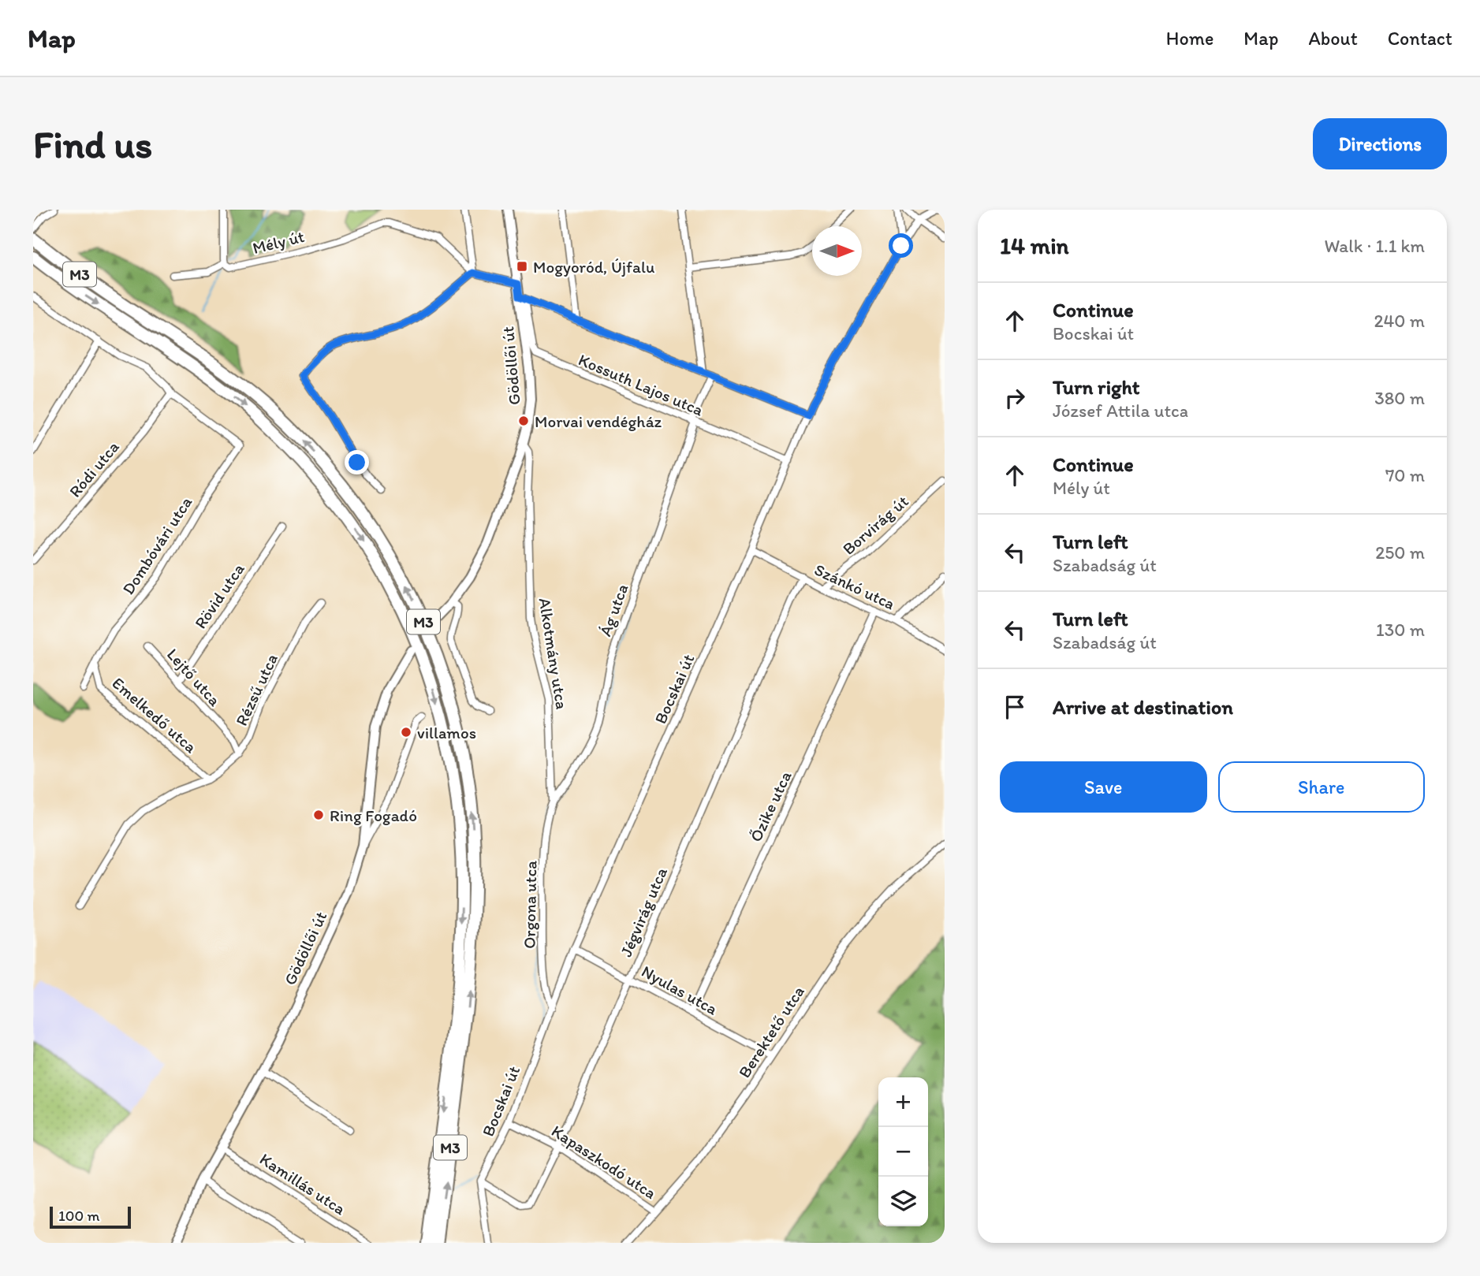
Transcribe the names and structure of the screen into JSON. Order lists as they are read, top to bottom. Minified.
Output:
{"streets":{"highway":["M3"],"main road":["Gödöllői út"],"street":["Mély út","Kossuth Lajos utca","Ródi utca","Borvirág út","Dombóvári utca","Szánkó utca","Rövid utca","Ág utca","Alkotmány utca","Lejtő utca","Bocskai út","Rézsű utca","Emelkedő utca","Őzike utca","Orgona utca","Jégvirág utca","Nyulas utca","Berektető utca","Kapaszkodó utca","Kamillás utca"]},"crossings":[["Mély út","Gödöllői út"],["Gödöllői út","Kossuth Lajos utca"],["Gödöllői út","Alkotmány utca"],["Gödöllői út","Kamillás utca"],["Kossuth Lajos utca","Ág utca"],["Kossuth Lajos utca","Bocskai út"],["Ródi utca","Dombóvári utca"],["Borvirág út","Szánkó utca"],["Dombóvári utca","Emelkedő utca"],["Szánkó utca","Bocskai út"],["Szánkó utca","Őzike utca"],["Szánkó utca","Jégvirág utca"],["Rövid utca","Lejtő utca"],["Ág utca","Alkotmány utca"],["Ág utca","Orgona utca"],["Alkotmány utca","Orgona utca"],["Lejtő utca","Rézsű utca"],["Bocskai út","Orgona utca"],["Bocskai út","Jégvirág utca"],["Bocskai út","Nyulas utca"],["Bocskai út","Kapaszkodó utca"],["Rézsű utca","Emelkedő utca"],["Őzike utca","Nyulas utca"],["Jégvirág utca","Nyulas utca"],["Jégvirág utca","Kapaszkodó utca"],["Nyulas utca","Berektető utca"],["Berektető utca","Kapaszkodó utca"]],"places":{"transit":["Mogyoród, Újfalu"],"other":["Morvai vendégház","villamos","Ring Fogadó"]},"scale_bar":"100 m","north":"right","page":{"header":"Map","nav":["Home","Map","About","Contact"],"buttons":["Directions",["Save","Share"]],"title":"Find us","heading":["14 min","Walk · 1.1 km"],"list":[["Continue","Bocskai út","240 m"],["Turn right","József Attila utca","380 m"],["Continue","Mély út","70 m"],["Turn left","Szabadság út","250 m"],["Turn left","Szabadság út","130 m"],"Arrive at destination"],"map_buttons":["+","−"],"scale":"100 m"}}
